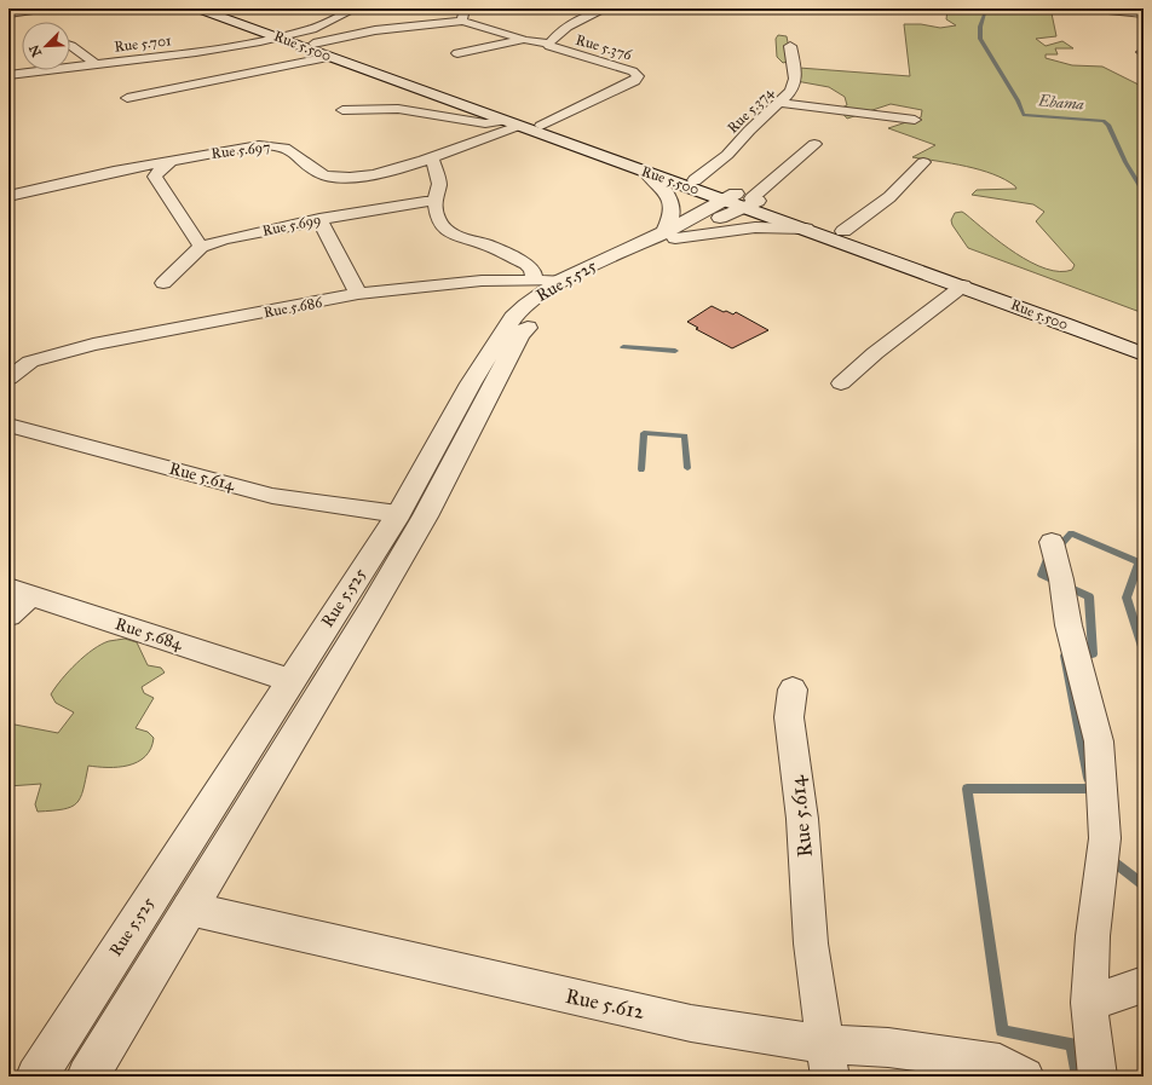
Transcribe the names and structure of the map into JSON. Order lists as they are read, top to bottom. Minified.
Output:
{"streets":{"main road":["Rue 5.500","Rue 5.525"],"street":["Rue 5.701","Rue 5.376","Rue 5.374","Rue 5.697","Rue 5.699","Rue 5.686","Rue 5.614","Rue 5.684","Rue 5.612"]},"crossings":[["Rue 5.701","Rue 5.500"],["Rue 5.500","Rue 5.376"],["Rue 5.500","Rue 5.374"],["Rue 5.500","Rue 5.697"],["Rue 5.500","Rue 5.525"],["Rue 5.525","Rue 5.686"],["Rue 5.525","Rue 5.614"],["Rue 5.525","Rue 5.684"],["Rue 5.525","Rue 5.612"],["Rue 5.614","Rue 5.612"]],"water":["Ebama"],"north":"bottom left"}
